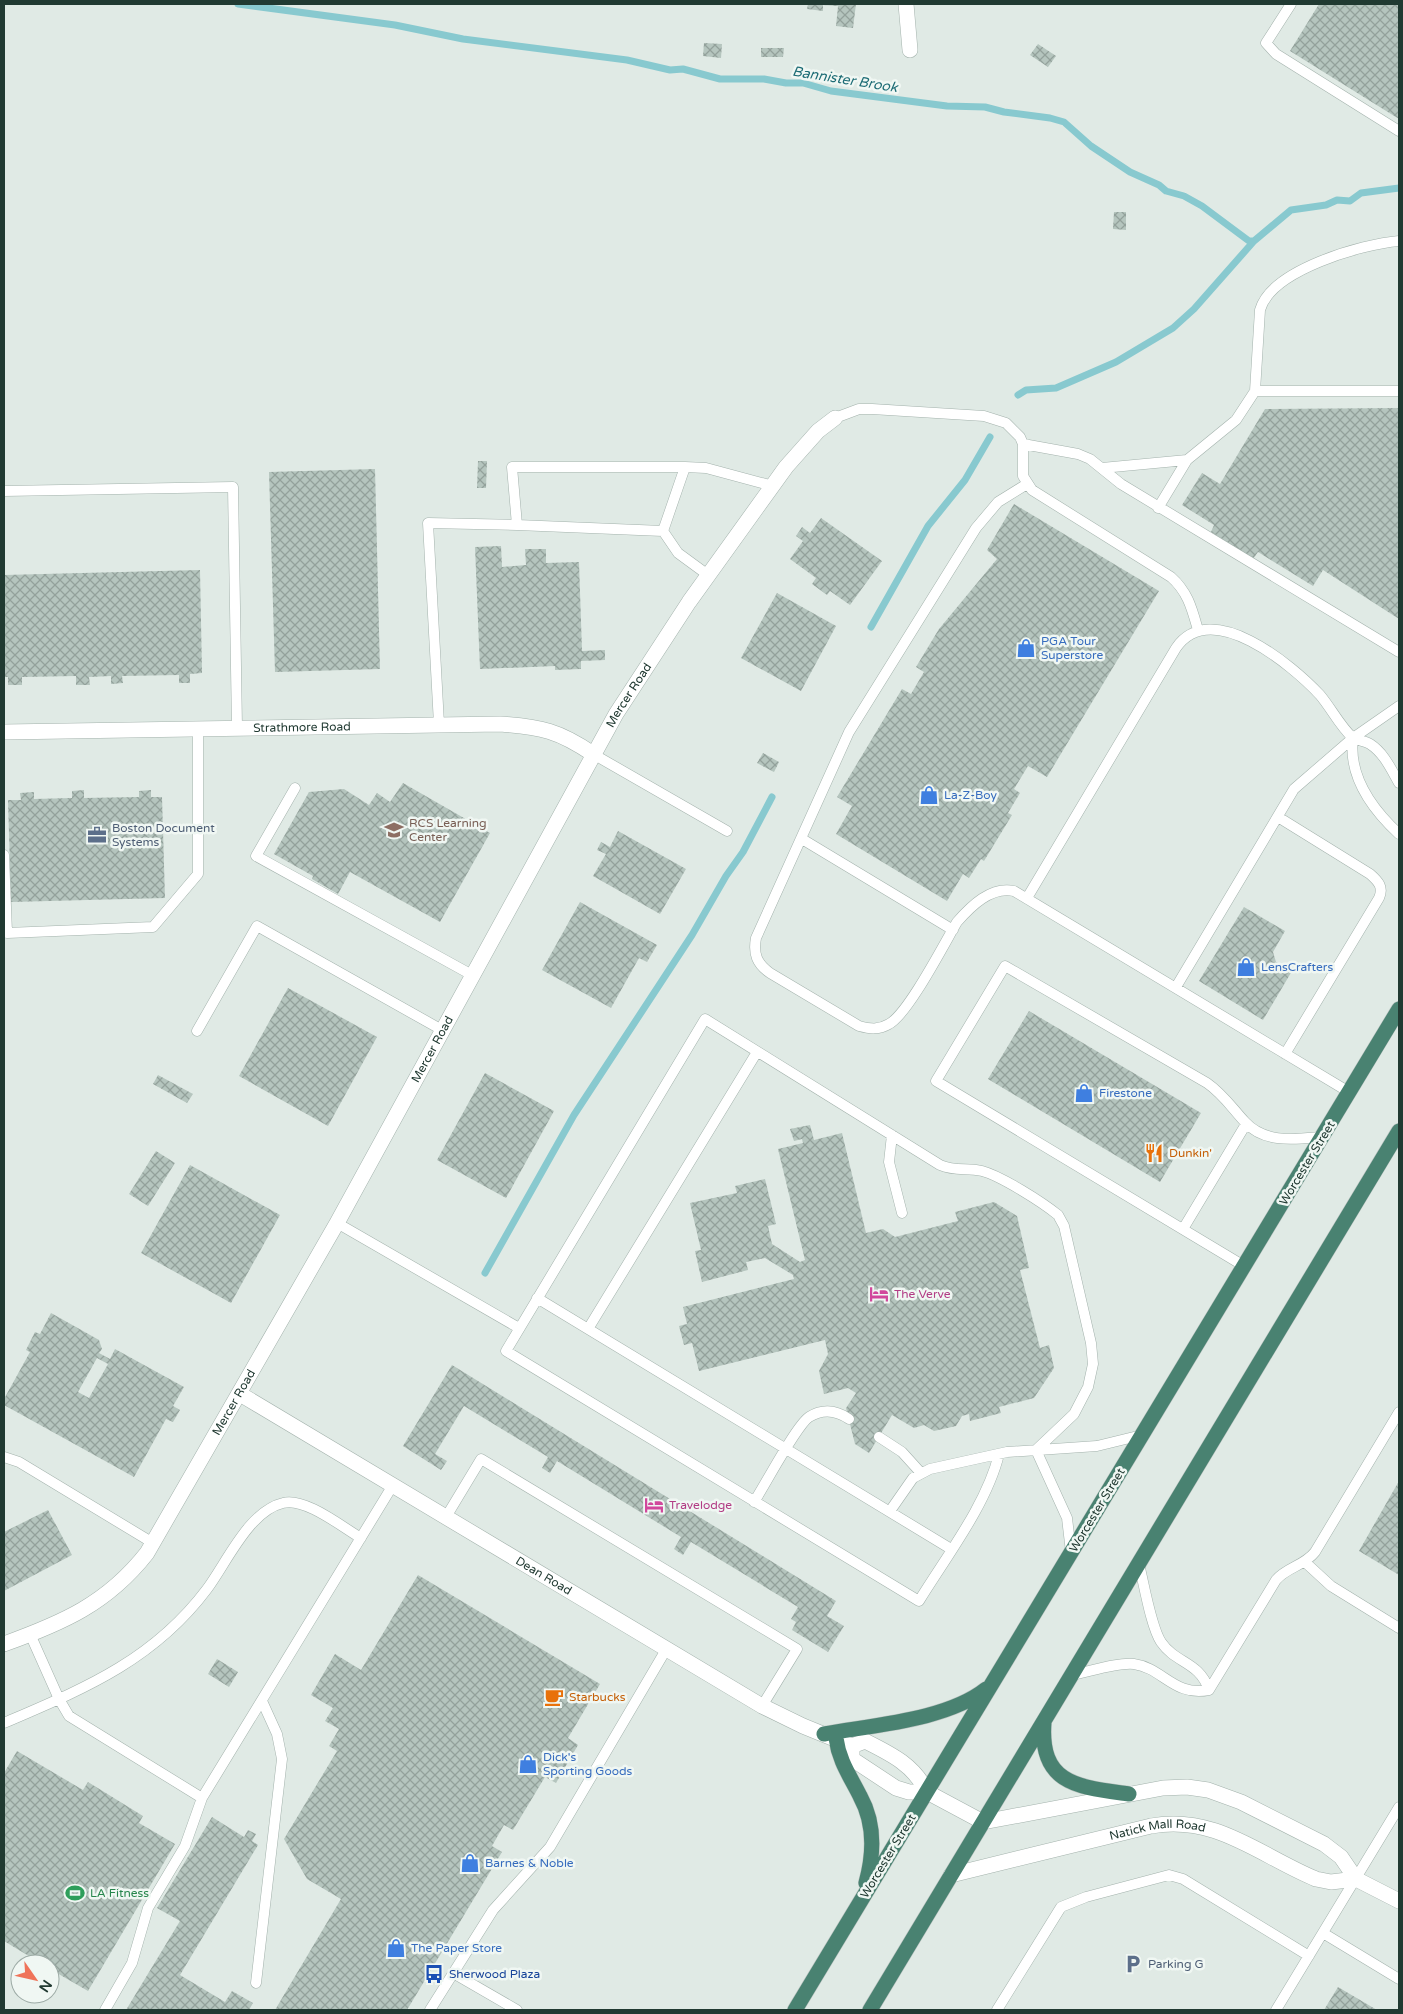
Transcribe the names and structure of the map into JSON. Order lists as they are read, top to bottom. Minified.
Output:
{"streets":{"highway":["Worcester Street"],"street":["Mercer Road","Strathmore Road","Dean Road","Natick Mall Road"]},"crossings":[["Mercer Road","Strathmore Road"],["Mercer Road","Dean Road"],["Worcester Street","Dean Road"]],"water":["Bannister Brook"],"places":{"shop":["PGA Tour Superstore","La-Z-Boy","LensCrafters","Firestone","Dick's Sporting Goods","Barnes & Noble","The Paper Store"],"school or university":["RCS Learning Center"],"office":["Boston Document Systems"],"restaurant":["Dunkin'"],"hotel":["The Verve","Travelodge"],"cafe":["Starbucks"],"sports":["LA Fitness"],"parking":["Parking G"],"bus stop":["Sherwood Plaza"]},"north":"bottom right"}
